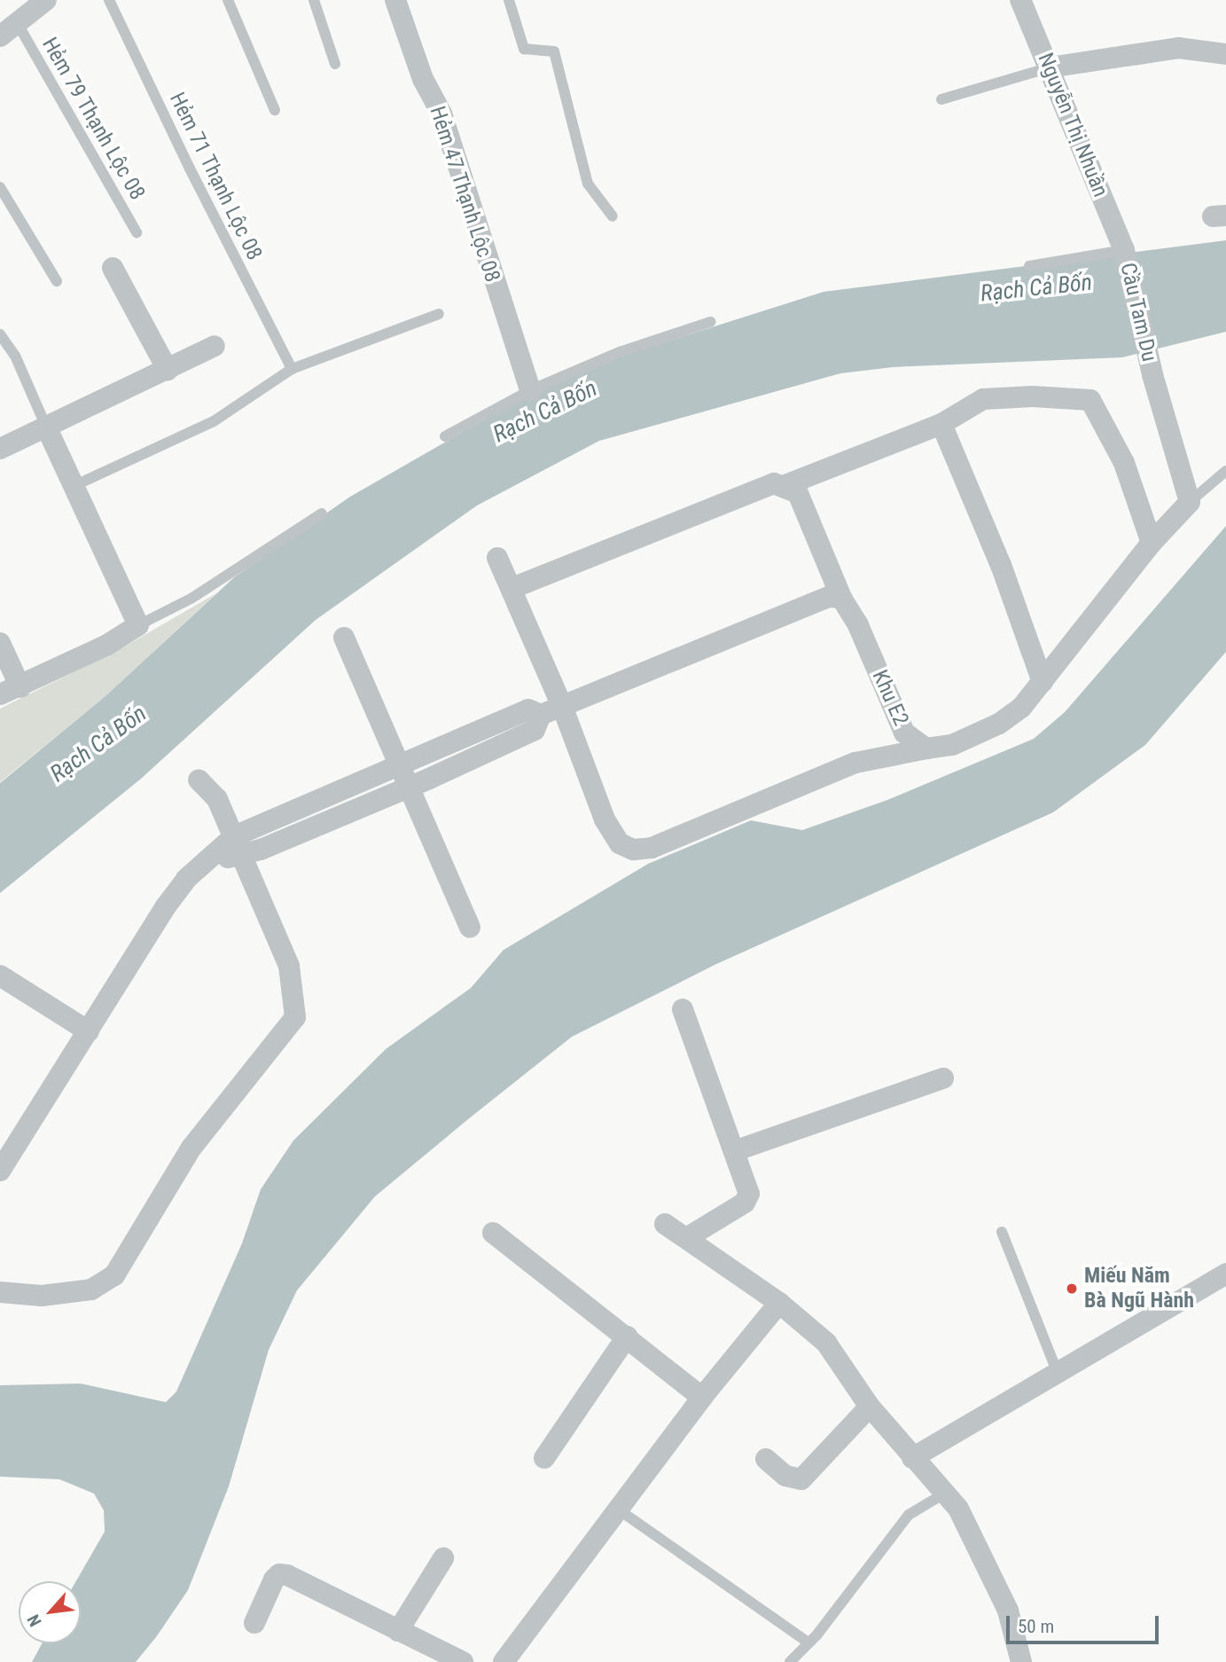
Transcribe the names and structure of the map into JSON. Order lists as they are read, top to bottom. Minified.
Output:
{"streets":{"street":["Nguyễn Thị Nhuần","Hẻm 47 Thạnh Lộc 08","Cầu Tam Du","Khu E2"],"lane":["Hẻm 79 Thạnh Lộc 08","Hẻm 71 Thạnh Lộc 08"]},"crossings":[["Nguyễn Thị Nhuần","Cầu Tam Du"],["Cầu Tam Du","Khu E2"]],"water":["Rạch Cả Bốn"],"places":["Miếu Năm Bà Ngũ Hành"],"scale_bar":"50 m","north":"bottom left"}
